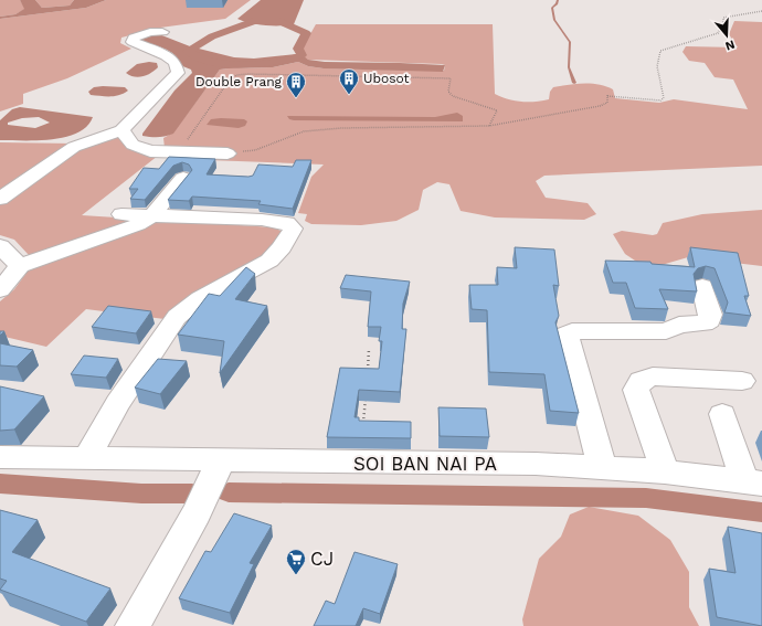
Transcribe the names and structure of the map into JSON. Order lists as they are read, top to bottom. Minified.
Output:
{"streets":{"street":["SOI BAN NAI PA"]},"places":{"building":["Ubosot","Double Prang"],"supermarket":["CJ"]},"north":"bottom"}
